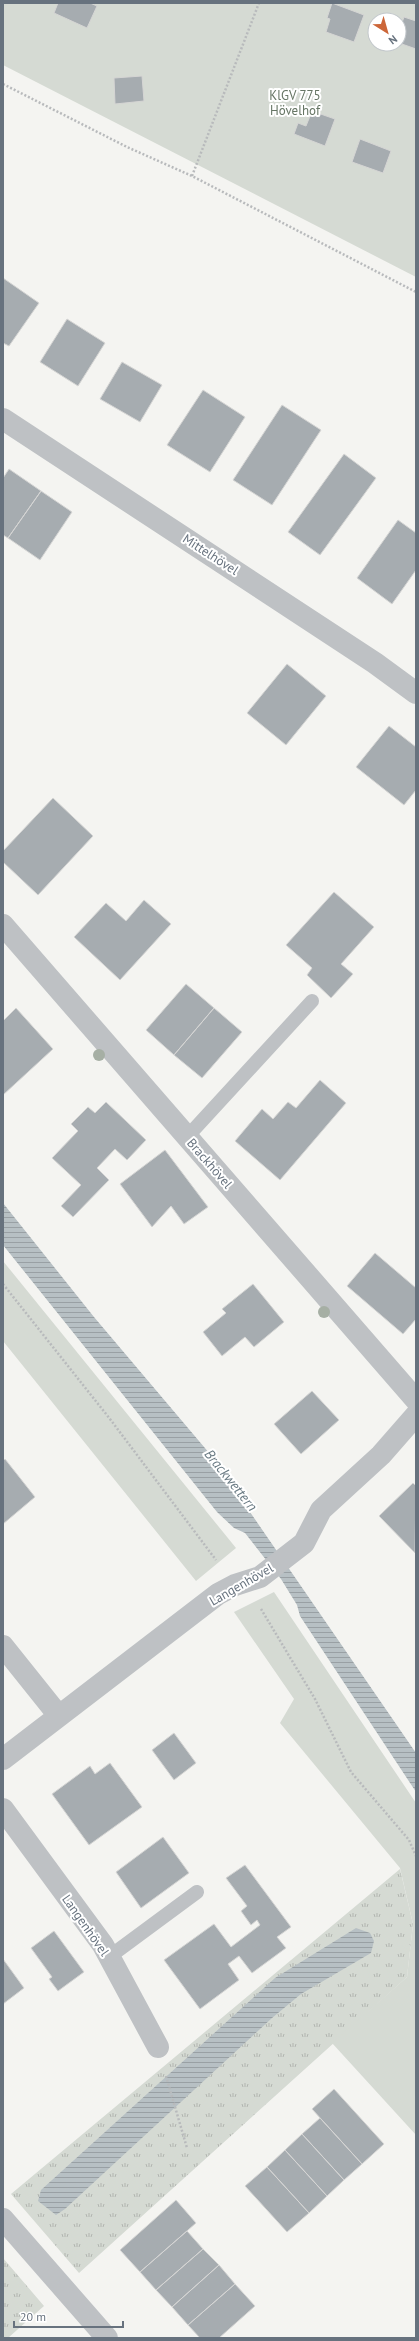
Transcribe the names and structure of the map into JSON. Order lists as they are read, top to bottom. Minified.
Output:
{"streets":{"street":["Mittelhövel","Brackhövel","Langenhövel"]},"water":["Brackwettern"],"parks":["KlGV 775 Hövelhof"],"scale_bar":"20 m","north":"bottom right"}
